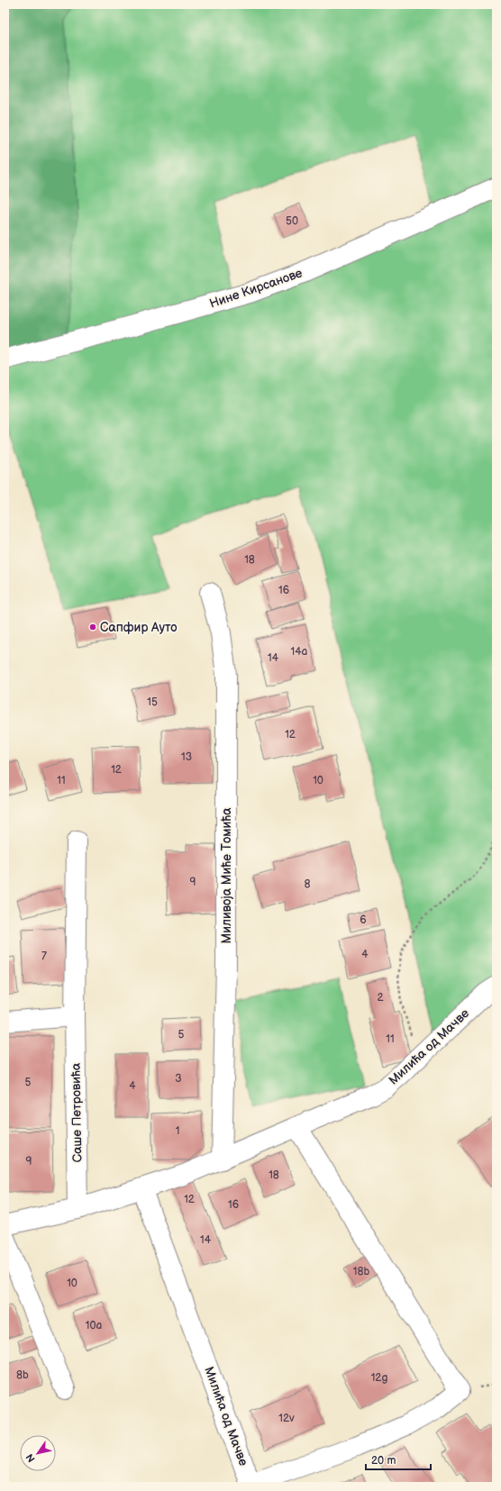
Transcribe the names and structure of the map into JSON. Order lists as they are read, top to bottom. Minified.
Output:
{"streets":{"street":["Нине Кирсанове","Миливоја Миће Томића","Милића од Мачве","Саше Петровића"]},"crossings":[["Миливоја Миће Томића","Милића од Мачве"],["Милића од Мачве","Саше Петровића"]],"places":["Сапфир Ауто"],"house_numbers":["50","18","16","14a","14","15","12","13","12","11","10","9","8","6","4","7","2","5","11","3","5","4","1","9","18","12","16","14","18b","10","10a","8b","12g","12v"],"scale_bar":"20 m","north":"bottom left"}
